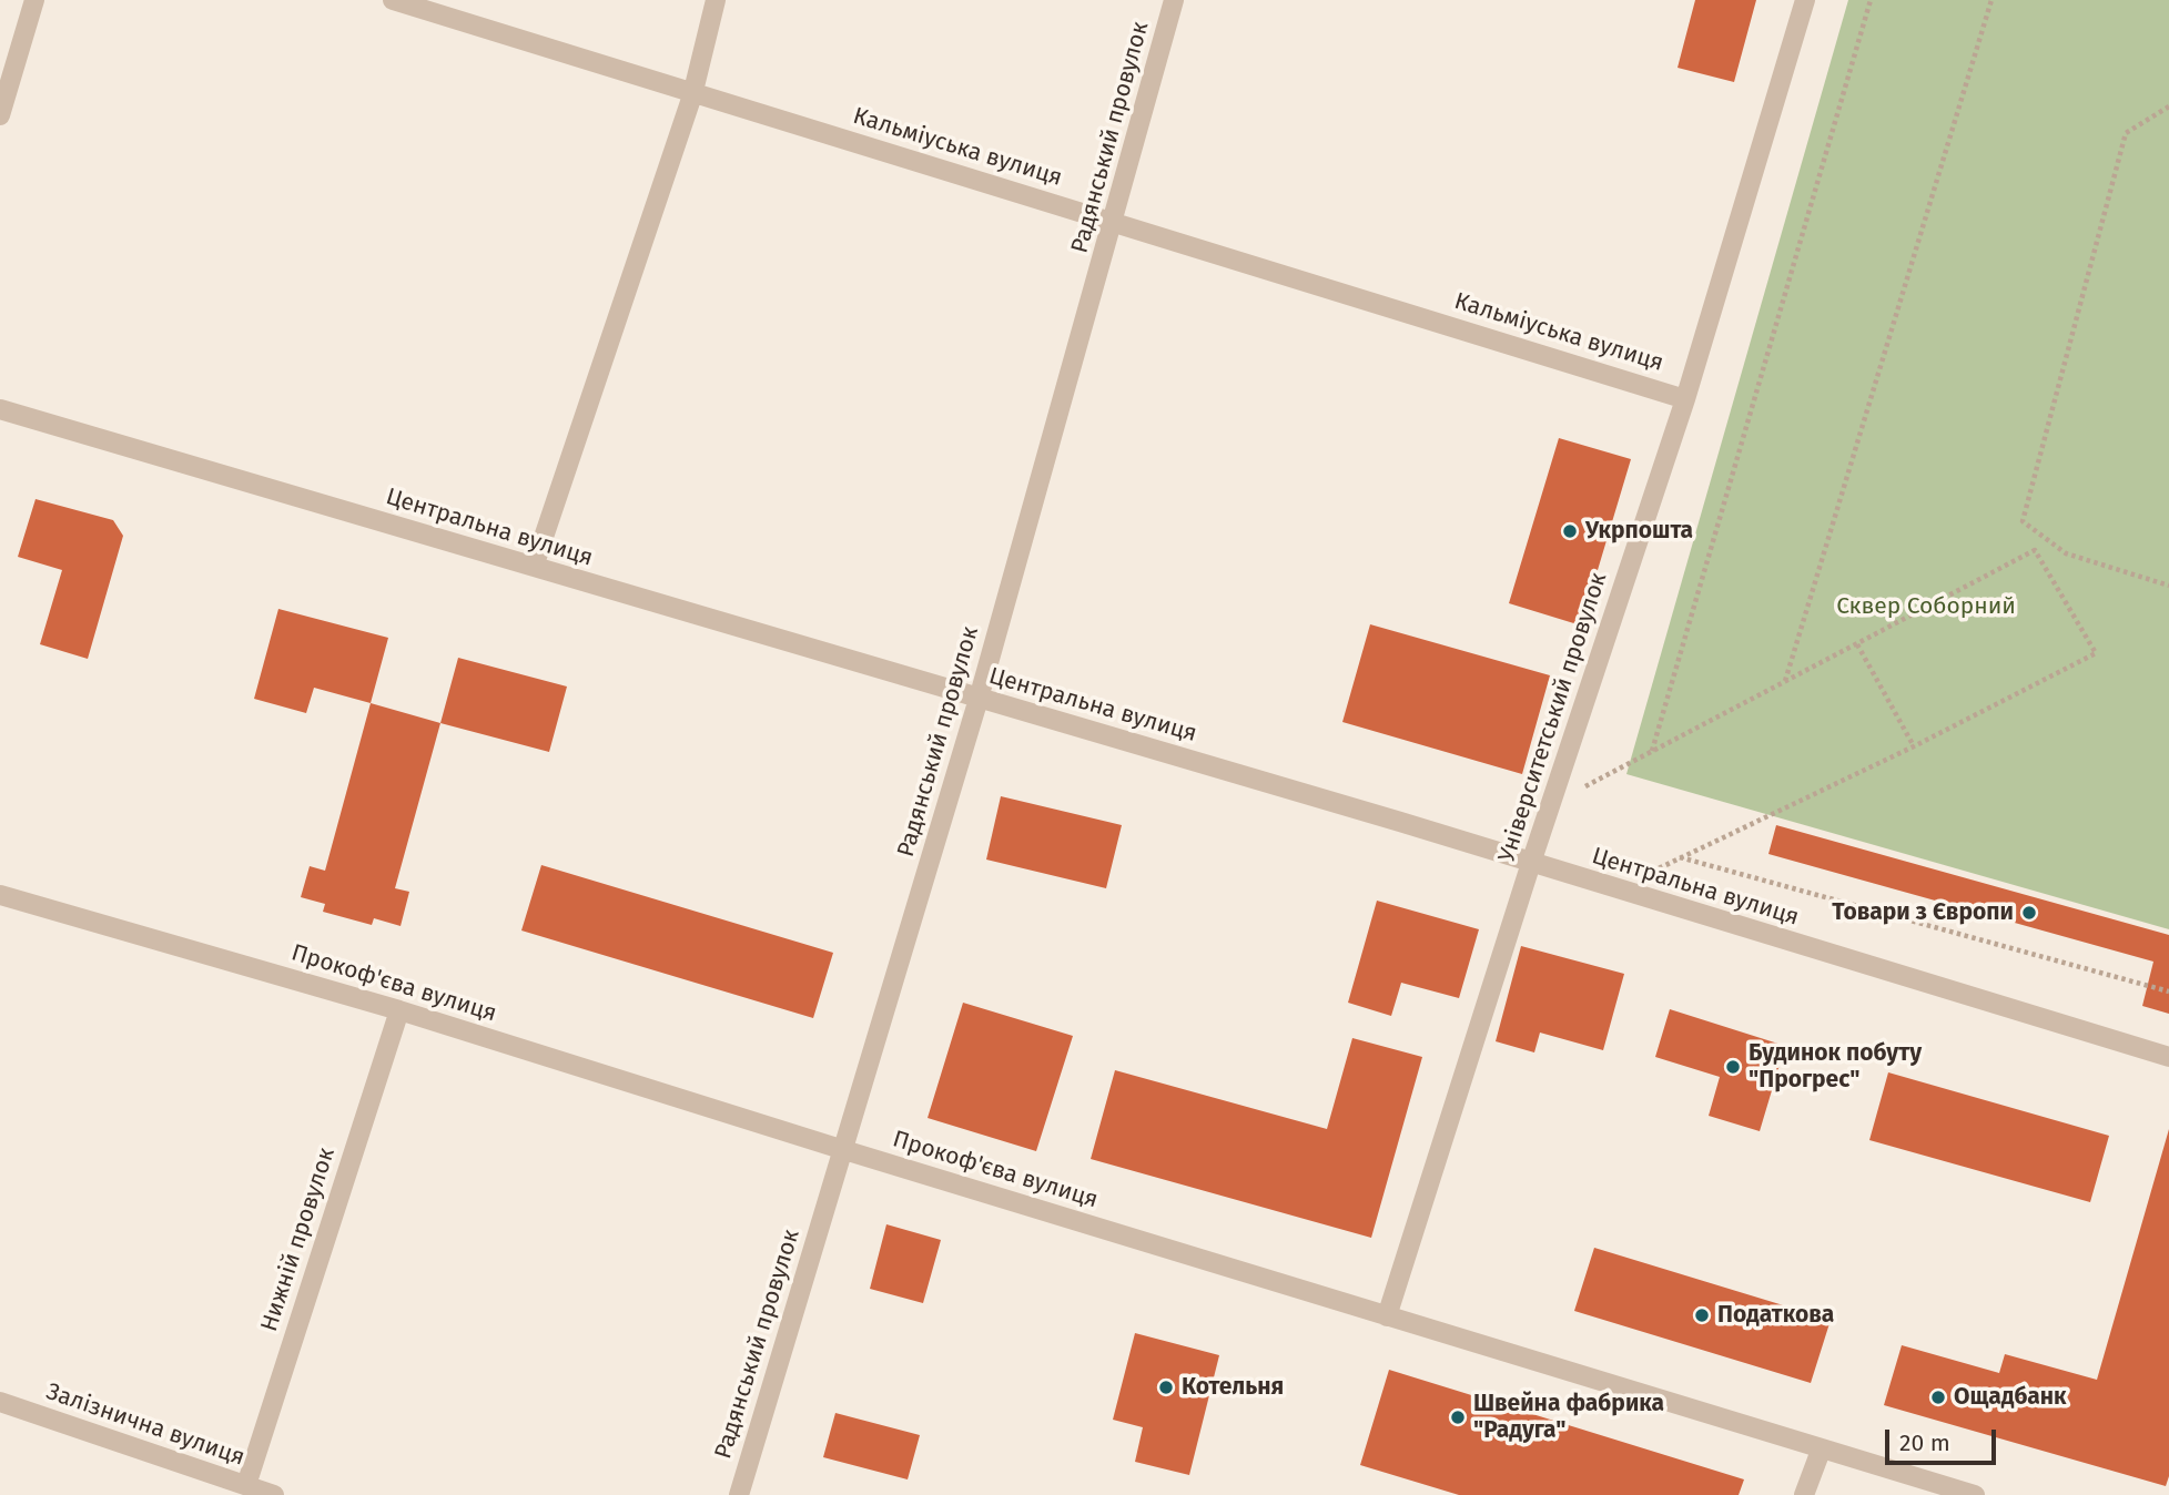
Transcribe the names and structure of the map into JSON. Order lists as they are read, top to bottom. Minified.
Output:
{"streets":{"street":["Радянський провулок","Кальміуська вулиця","Центральна вулиця","Університетський провулок","Прокоф'єва вулиця","Нижній провулок","Залізнична вулиця"]},"crossings":[["Радянський провулок","Кальміуська вулиця"],["Радянський провулок","Центральна вулиця"],["Радянський провулок","Прокоф'єва вулиця"],["Кальміуська вулиця","Університетський провулок"],["Центральна вулиця","Університетський провулок"],["Університетський провулок","Прокоф'єва вулиця"],["Прокоф'єва вулиця","Нижній провулок"],["Нижній провулок","Залізнична вулиця"]],"parks":["Сквер Соборний"],"places":["Укрпошта","Товари з Європи","Будинок побуту \"Прогрес\"","Податкова","Котельня","Ощадбанк","Швейна фабрика \"Радуга\""],"scale_bar":"20 m"}
